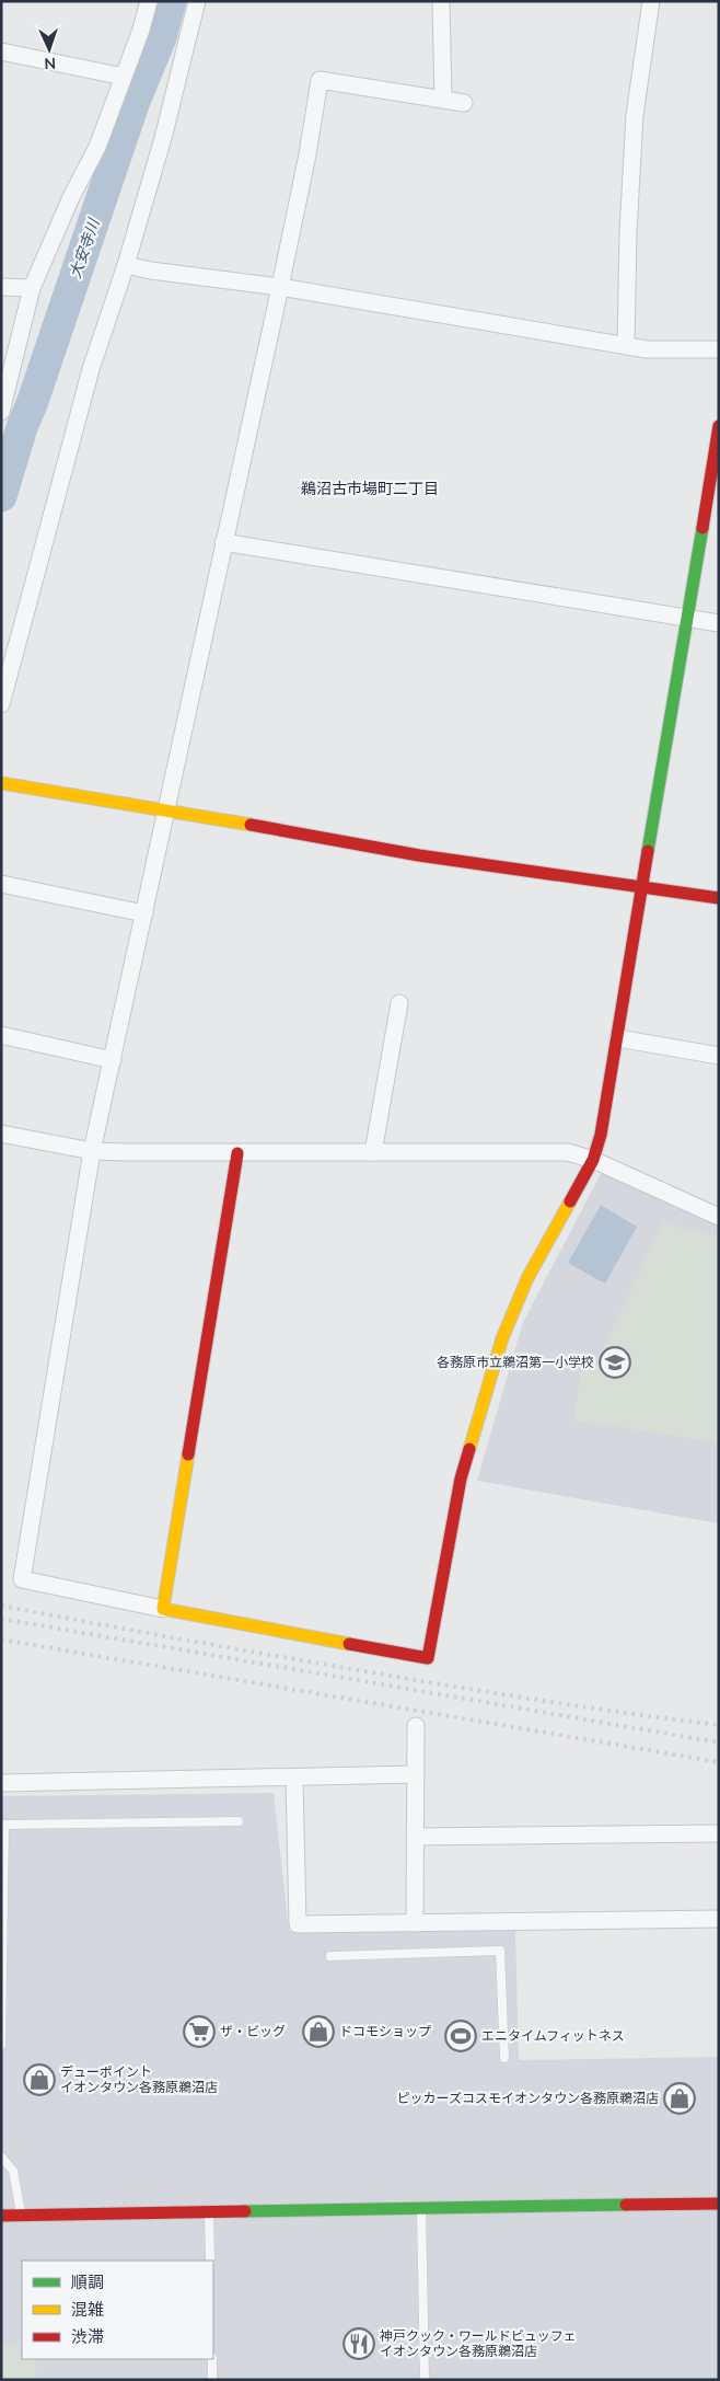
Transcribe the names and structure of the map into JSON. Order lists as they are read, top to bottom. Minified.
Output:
{"districts":["鵜沼古市場町二丁目"],"water":["大安寺川"],"places":{"school or university":["各務原市立鵜沼第一小学校"],"supermarket":["ザ・ビッグ"],"shop":["ドコモショップ","デューポイント イオンタウン各務原鵜沼店","ピッカーズコスモイオンタウン各務原鵜沼店"],"sports":["エニタイムフィットネス"],"restaurant":["神戸クック・ワールドビュッフェ イオンタウン各務原鵜沼店"]},"legend":["順調","混雑","渋滞"],"north":"bottom"}
